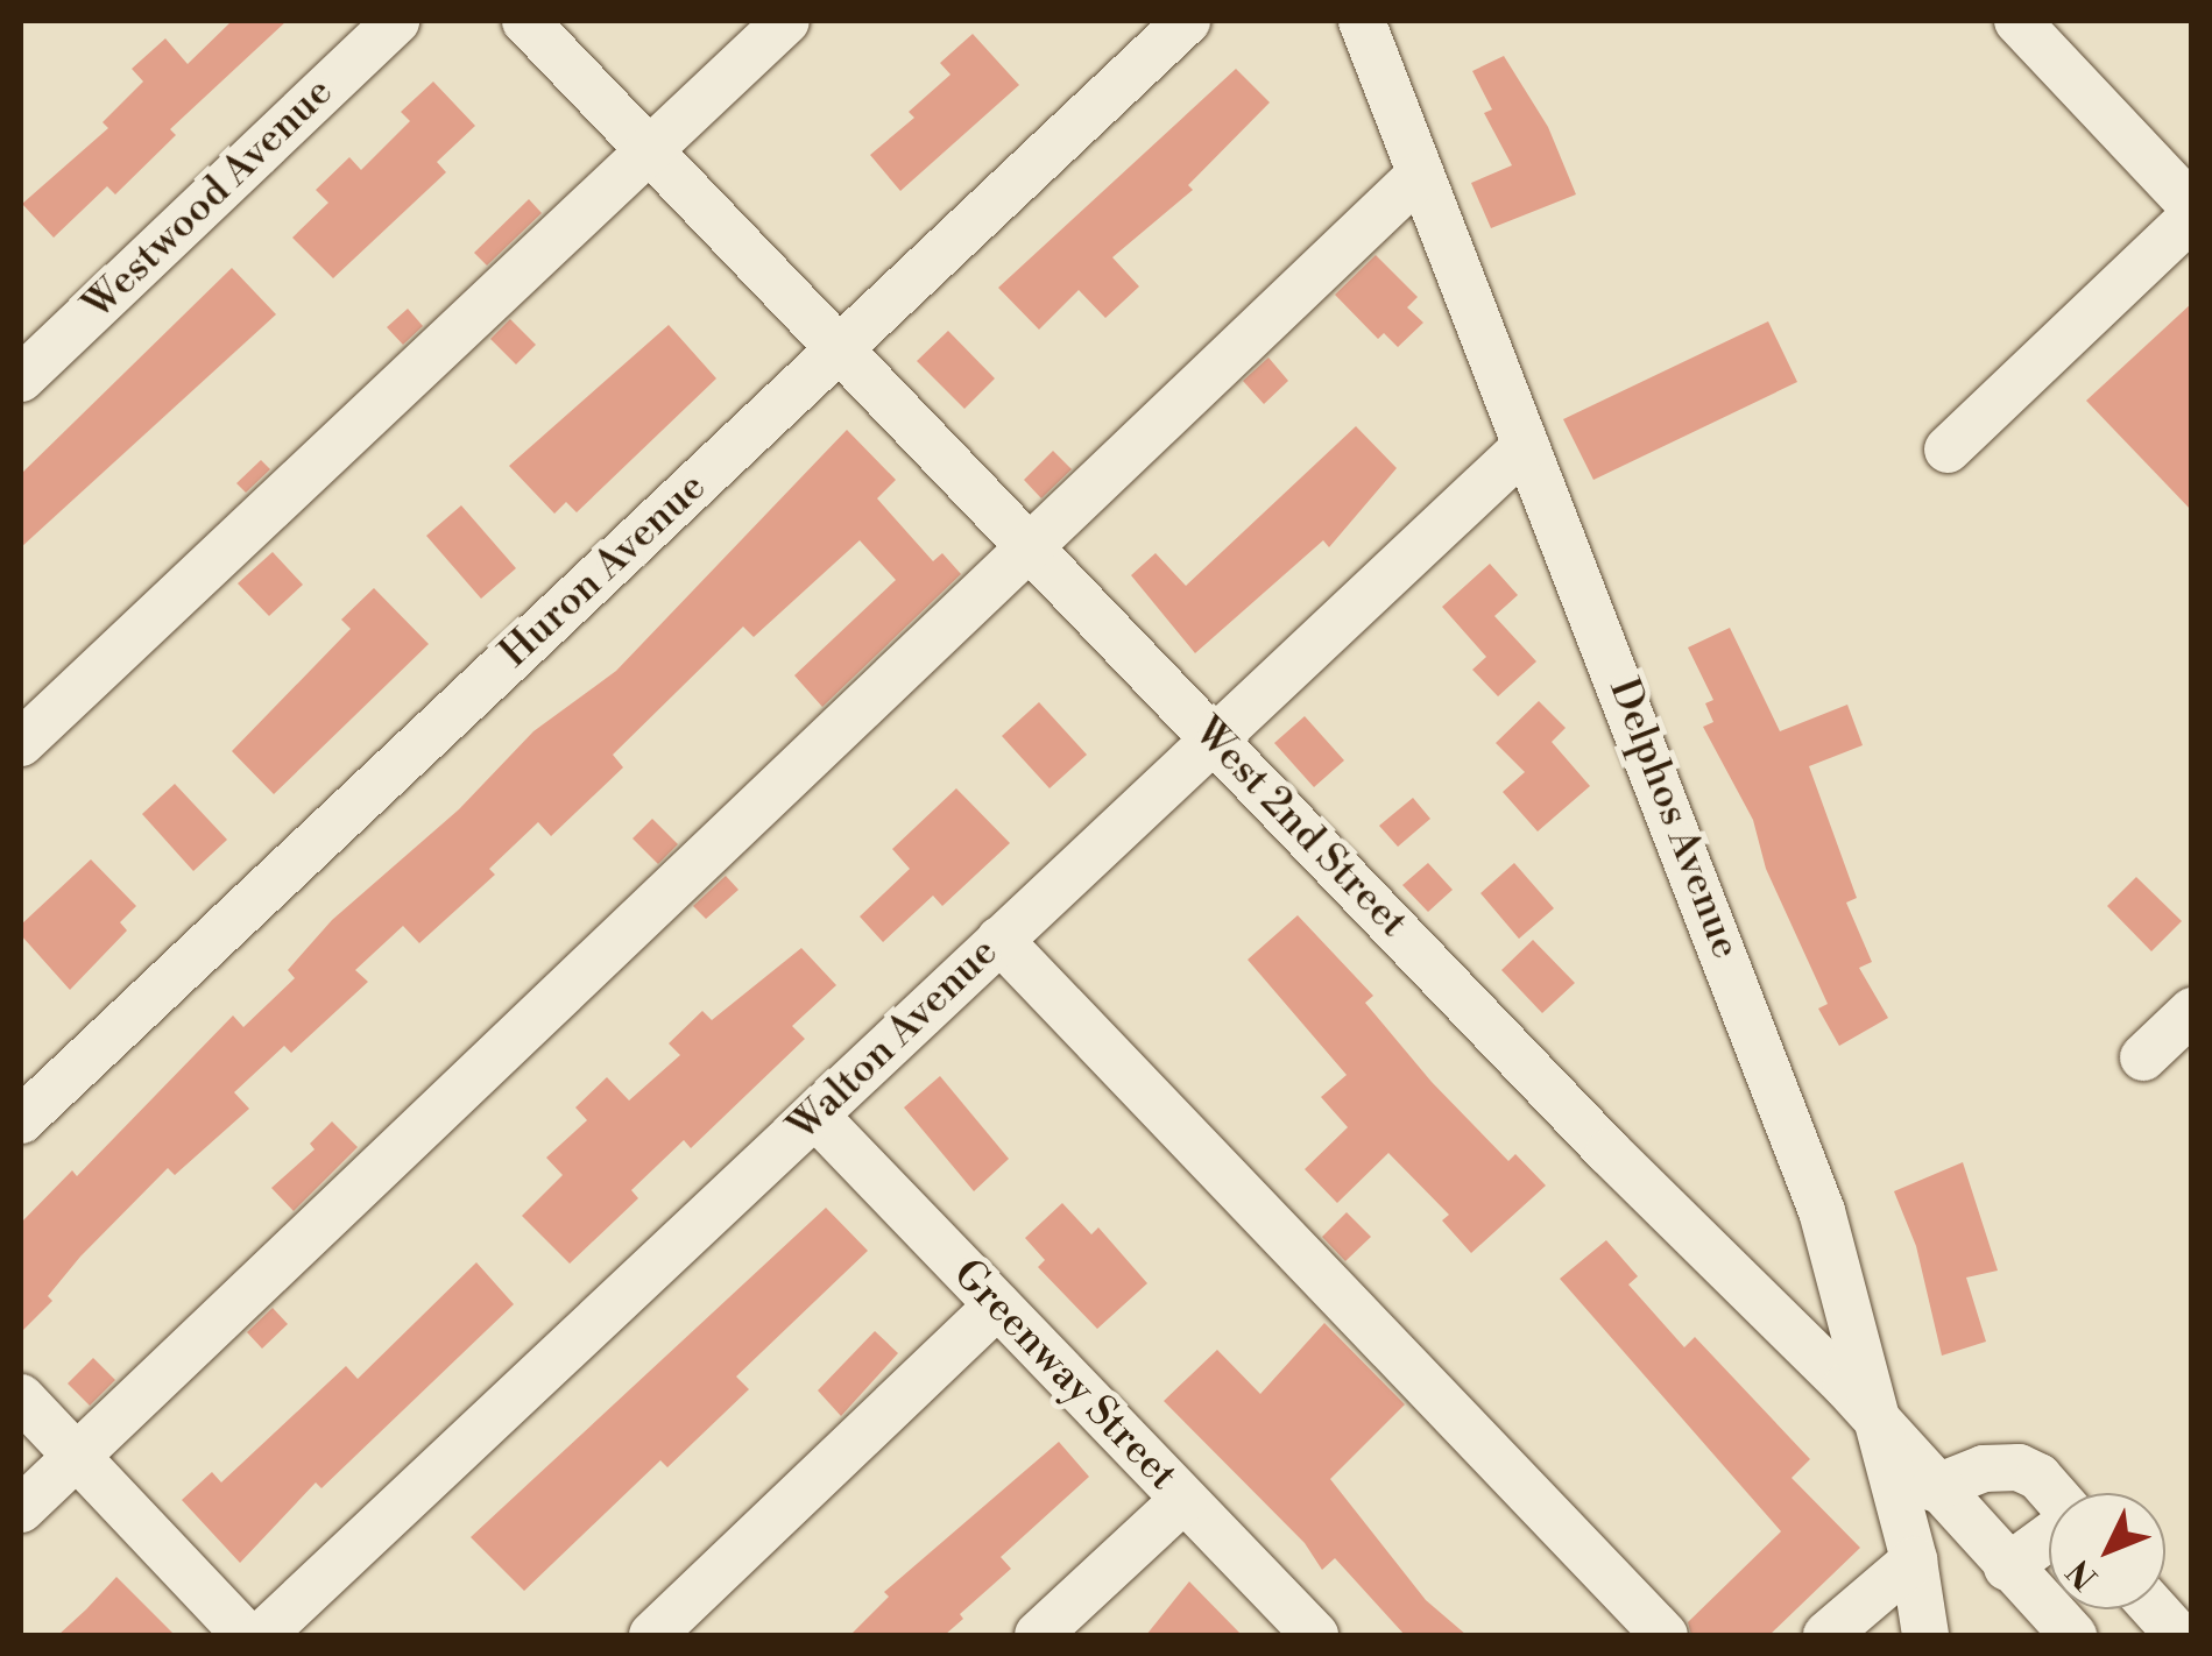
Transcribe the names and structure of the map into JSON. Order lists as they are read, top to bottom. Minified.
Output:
{"streets":{"street":["Westwood Avenue","Huron Avenue","Delphos Avenue","West 2nd Street","Walton Avenue","Greenway Street"]},"crossings":[["Huron Avenue","West 2nd Street"],["Delphos Avenue","West 2nd Street"],["Delphos Avenue","Walton Avenue"],["West 2nd Street","Walton Avenue"],["Walton Avenue","Greenway Street"]],"north":"bottom left"}
